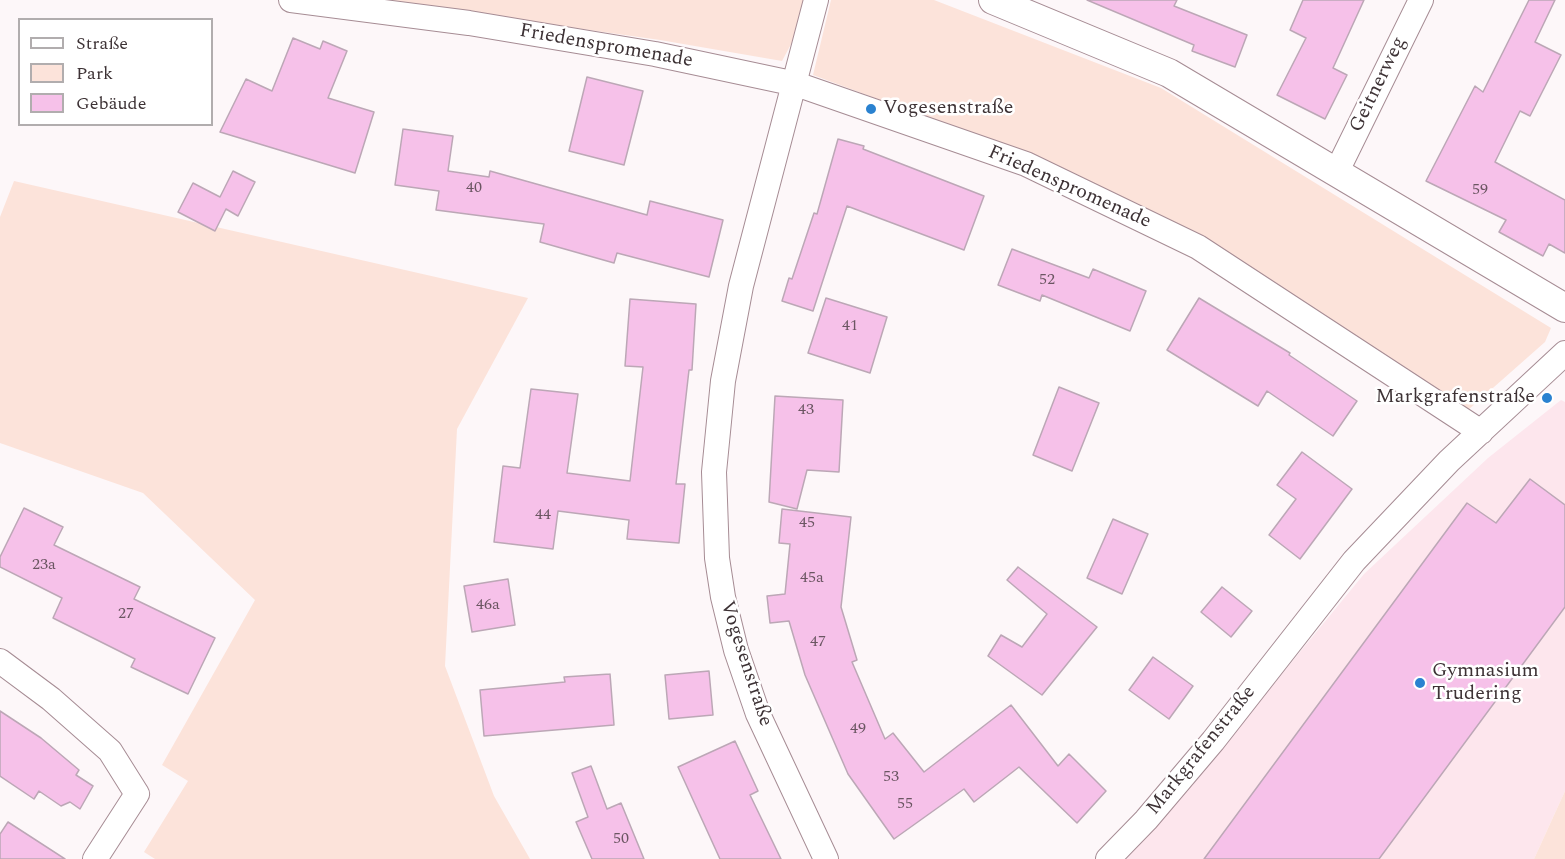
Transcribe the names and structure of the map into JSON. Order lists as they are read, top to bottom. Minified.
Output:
{"streets":{"street":["Friedenspromenade","Geitnerweg","Vogesenstraße","Markgrafenstraße"]},"crossings":[["Friedenspromenade","Vogesenstraße"],["Friedenspromenade","Markgrafenstraße"]],"places":["Vogesenstraße","Markgrafenstraße","Gymnasium Trudering"],"house_numbers":["40","59","52","41","43","44","45","23a","45a","46a","27","47","49","53","55","50"],"legend":["Straße","Park","Gebäude"]}
